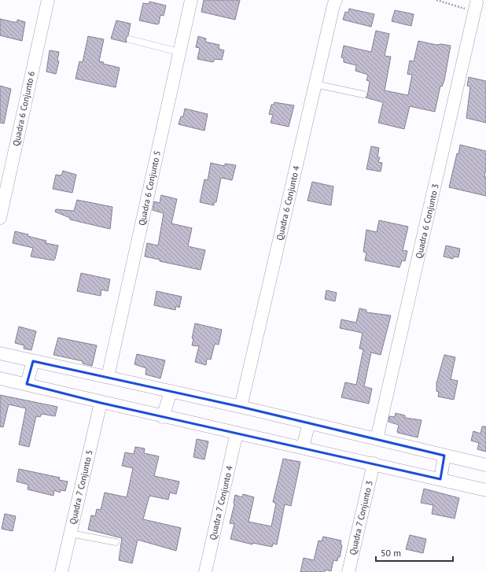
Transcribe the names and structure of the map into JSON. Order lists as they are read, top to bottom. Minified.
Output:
{"streets":{"street":["Quadra 6 Conjunto 6","Quadra 6 Conjunto 5","Quadra 6 Conjunto 4","Quadra 6 Conjunto 3","Quadra 7 Conjunto 5","Quadra 7 Conjunto 4","Quadra 7 Conjunto 3"]},"scale_bar":"50 m"}
